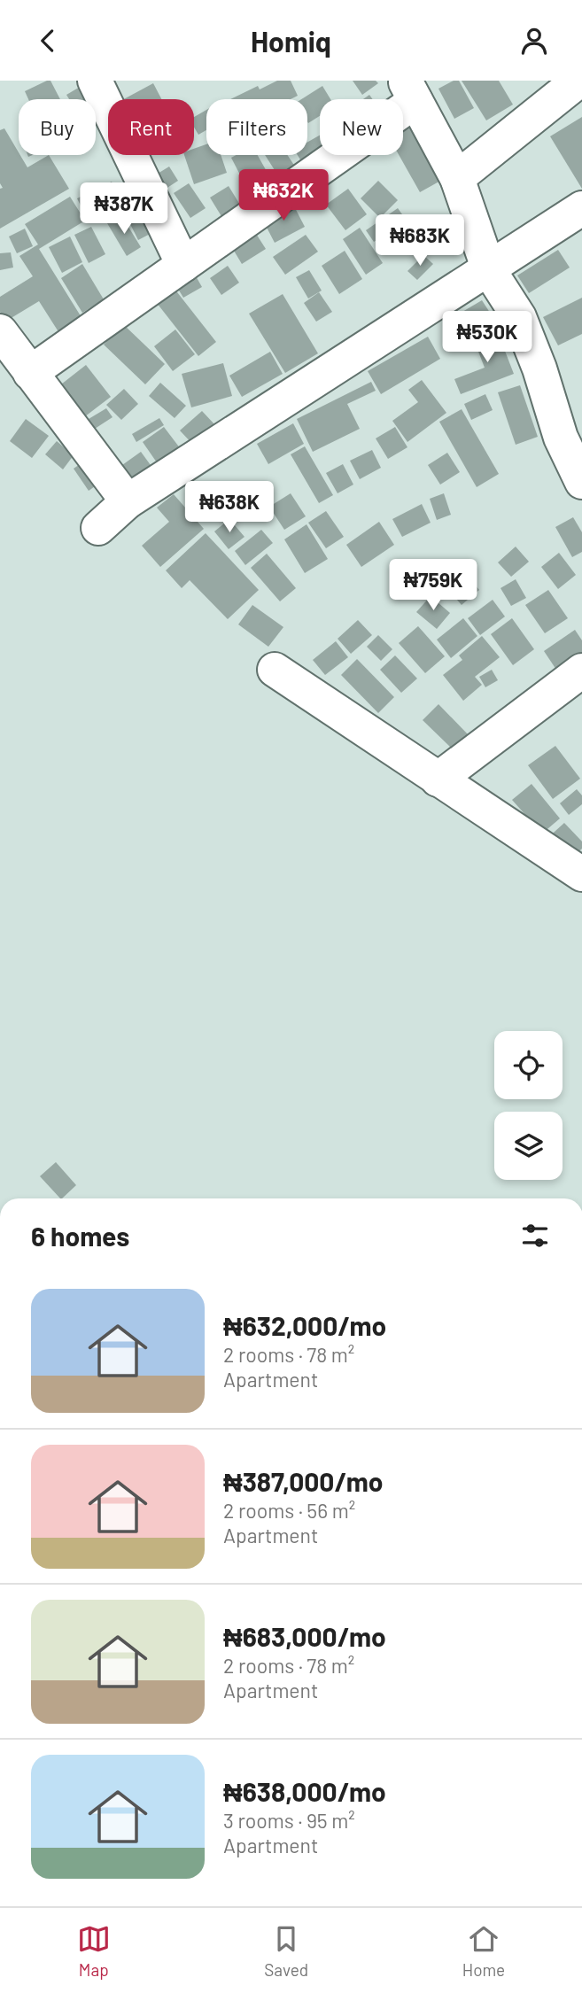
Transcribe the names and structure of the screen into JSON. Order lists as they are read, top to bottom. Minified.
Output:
{"page":{"header":"Homiq","chip":["Buy","Rent","Filters","New"],"price":["₦632K","₦387K","₦683K","₦530K","₦638K","₦759K"],"heading":"6 homes","list":[{"name":"₦632,000/mo","note":"2 rooms · 78 m² · Apartment"},{"name":"₦387,000/mo","note":"2 rooms · 56 m² · Apartment"},{"name":"₦683,000/mo","note":"2 rooms · 78 m² · Apartment"},{"name":"₦638,000/mo","note":"3 rooms · 95 m² · Apartment"}],"tabs":["Map","Saved","Home"]}}
